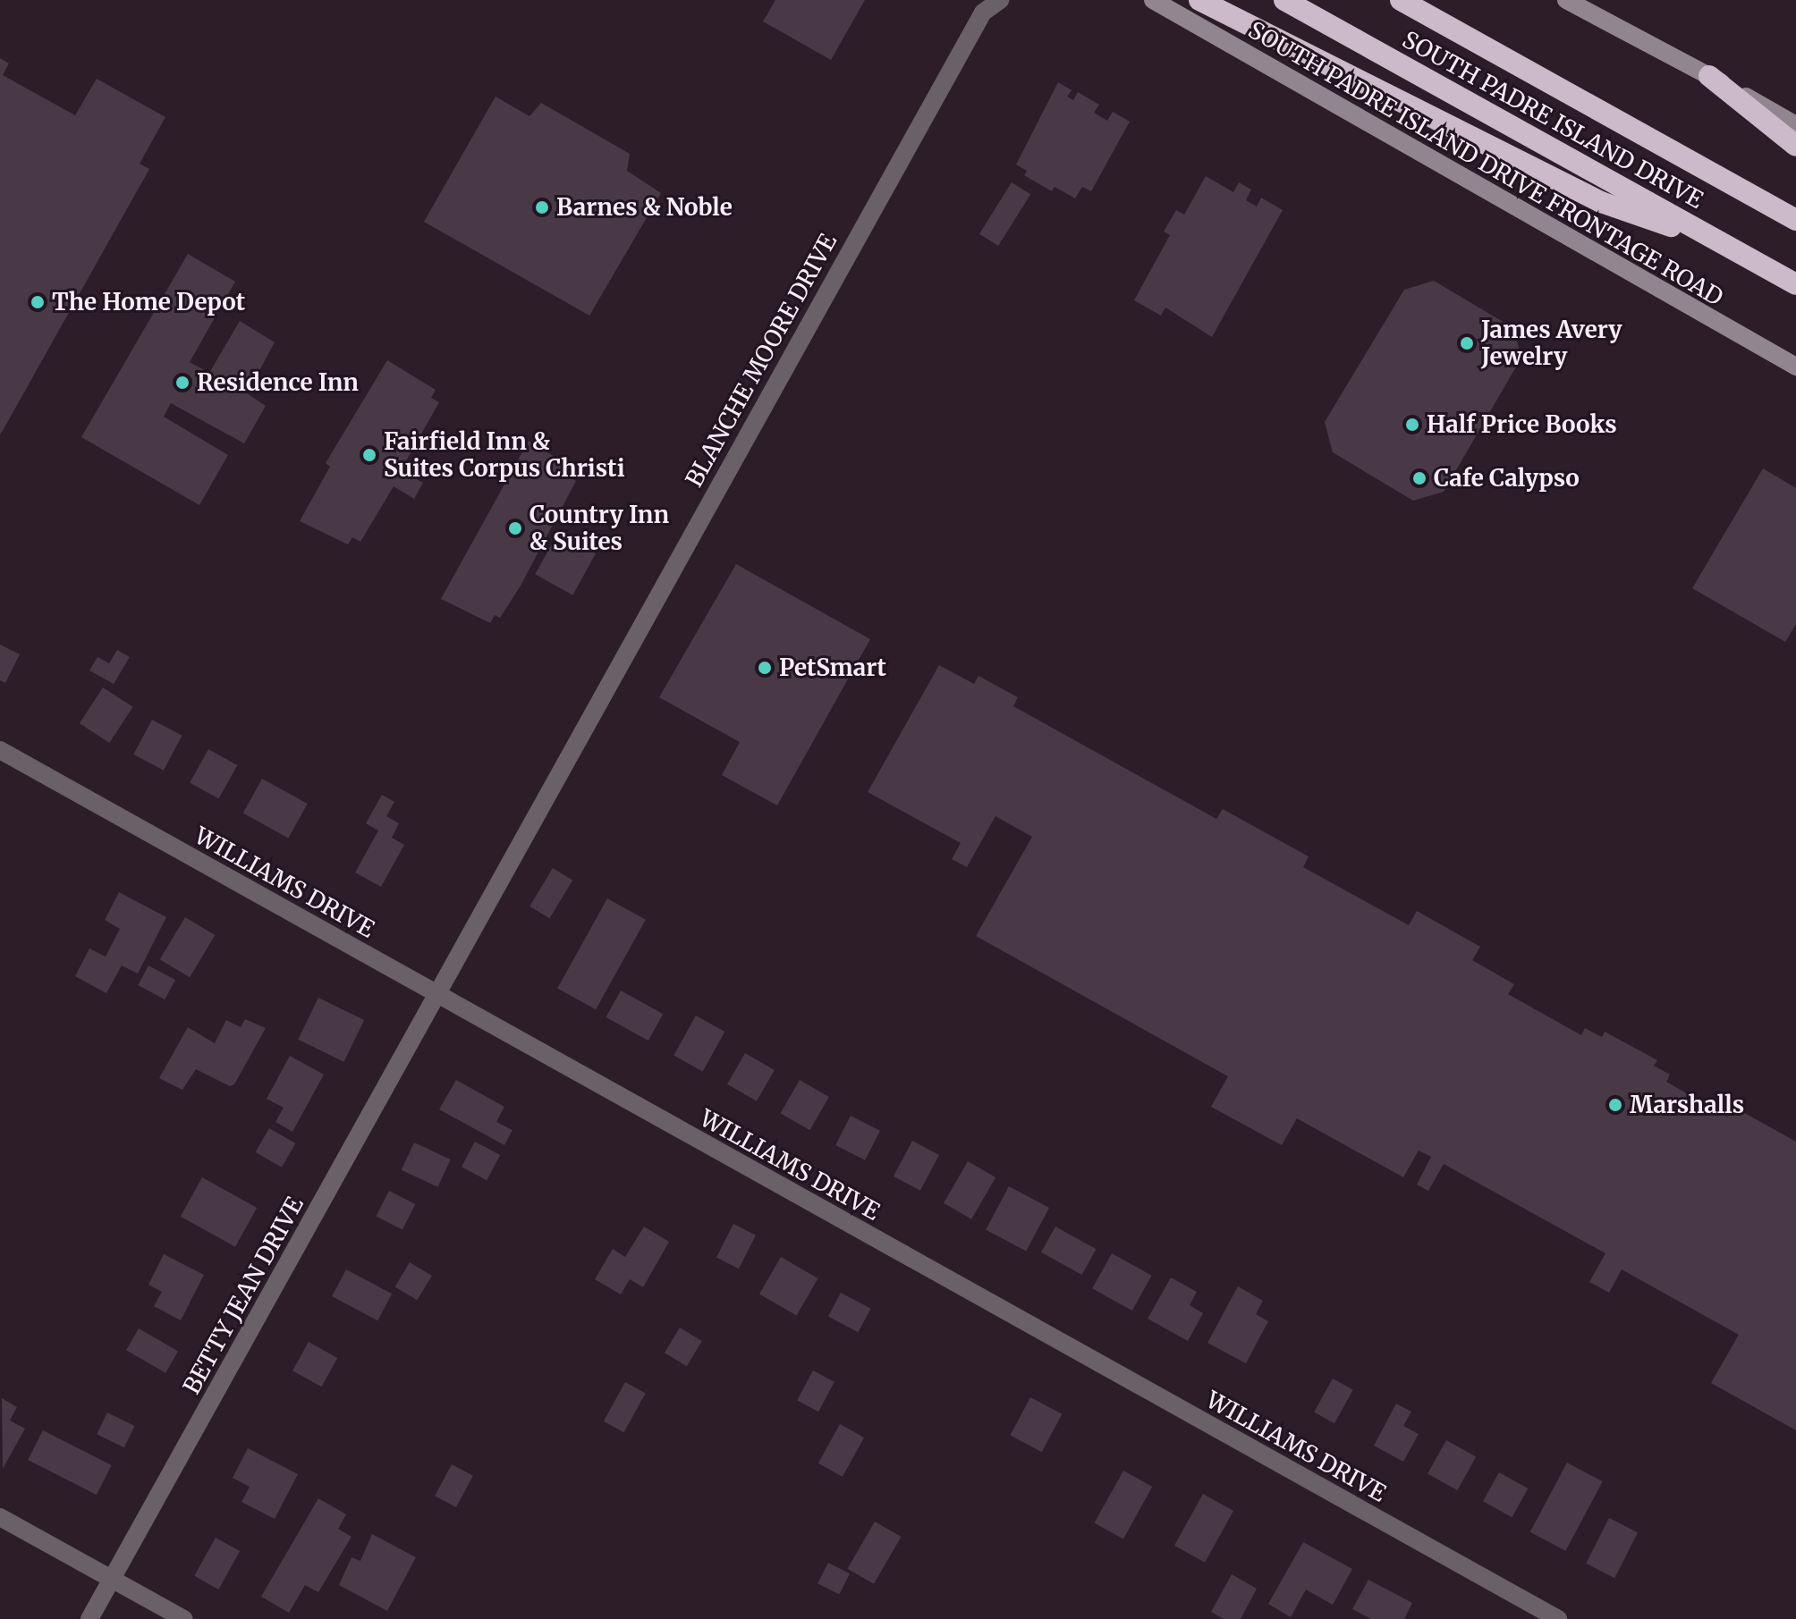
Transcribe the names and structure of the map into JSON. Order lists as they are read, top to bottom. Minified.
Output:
{"streets":{"highway":["SOUTH PADRE ISLAND DRIVE"],"main road":["SOUTH PADRE ISLAND DRIVE FRONTAGE ROAD"],"street":["BLANCHE MOORE DRIVE","WILLIAMS DRIVE","BETTY JEAN DRIVE"]},"crossings":[["BLANCHE MOORE DRIVE","WILLIAMS DRIVE"],["BLANCHE MOORE DRIVE","BETTY JEAN DRIVE"],["WILLIAMS DRIVE","BETTY JEAN DRIVE"]],"places":["Barnes & Noble","The Home Depot","James Avery Jewelry","Residence Inn","Half Price Books","Fairfield Inn & Suites Corpus Christi","Cafe Calypso","Country Inn & Suites","PetSmart","Marshalls"]}
